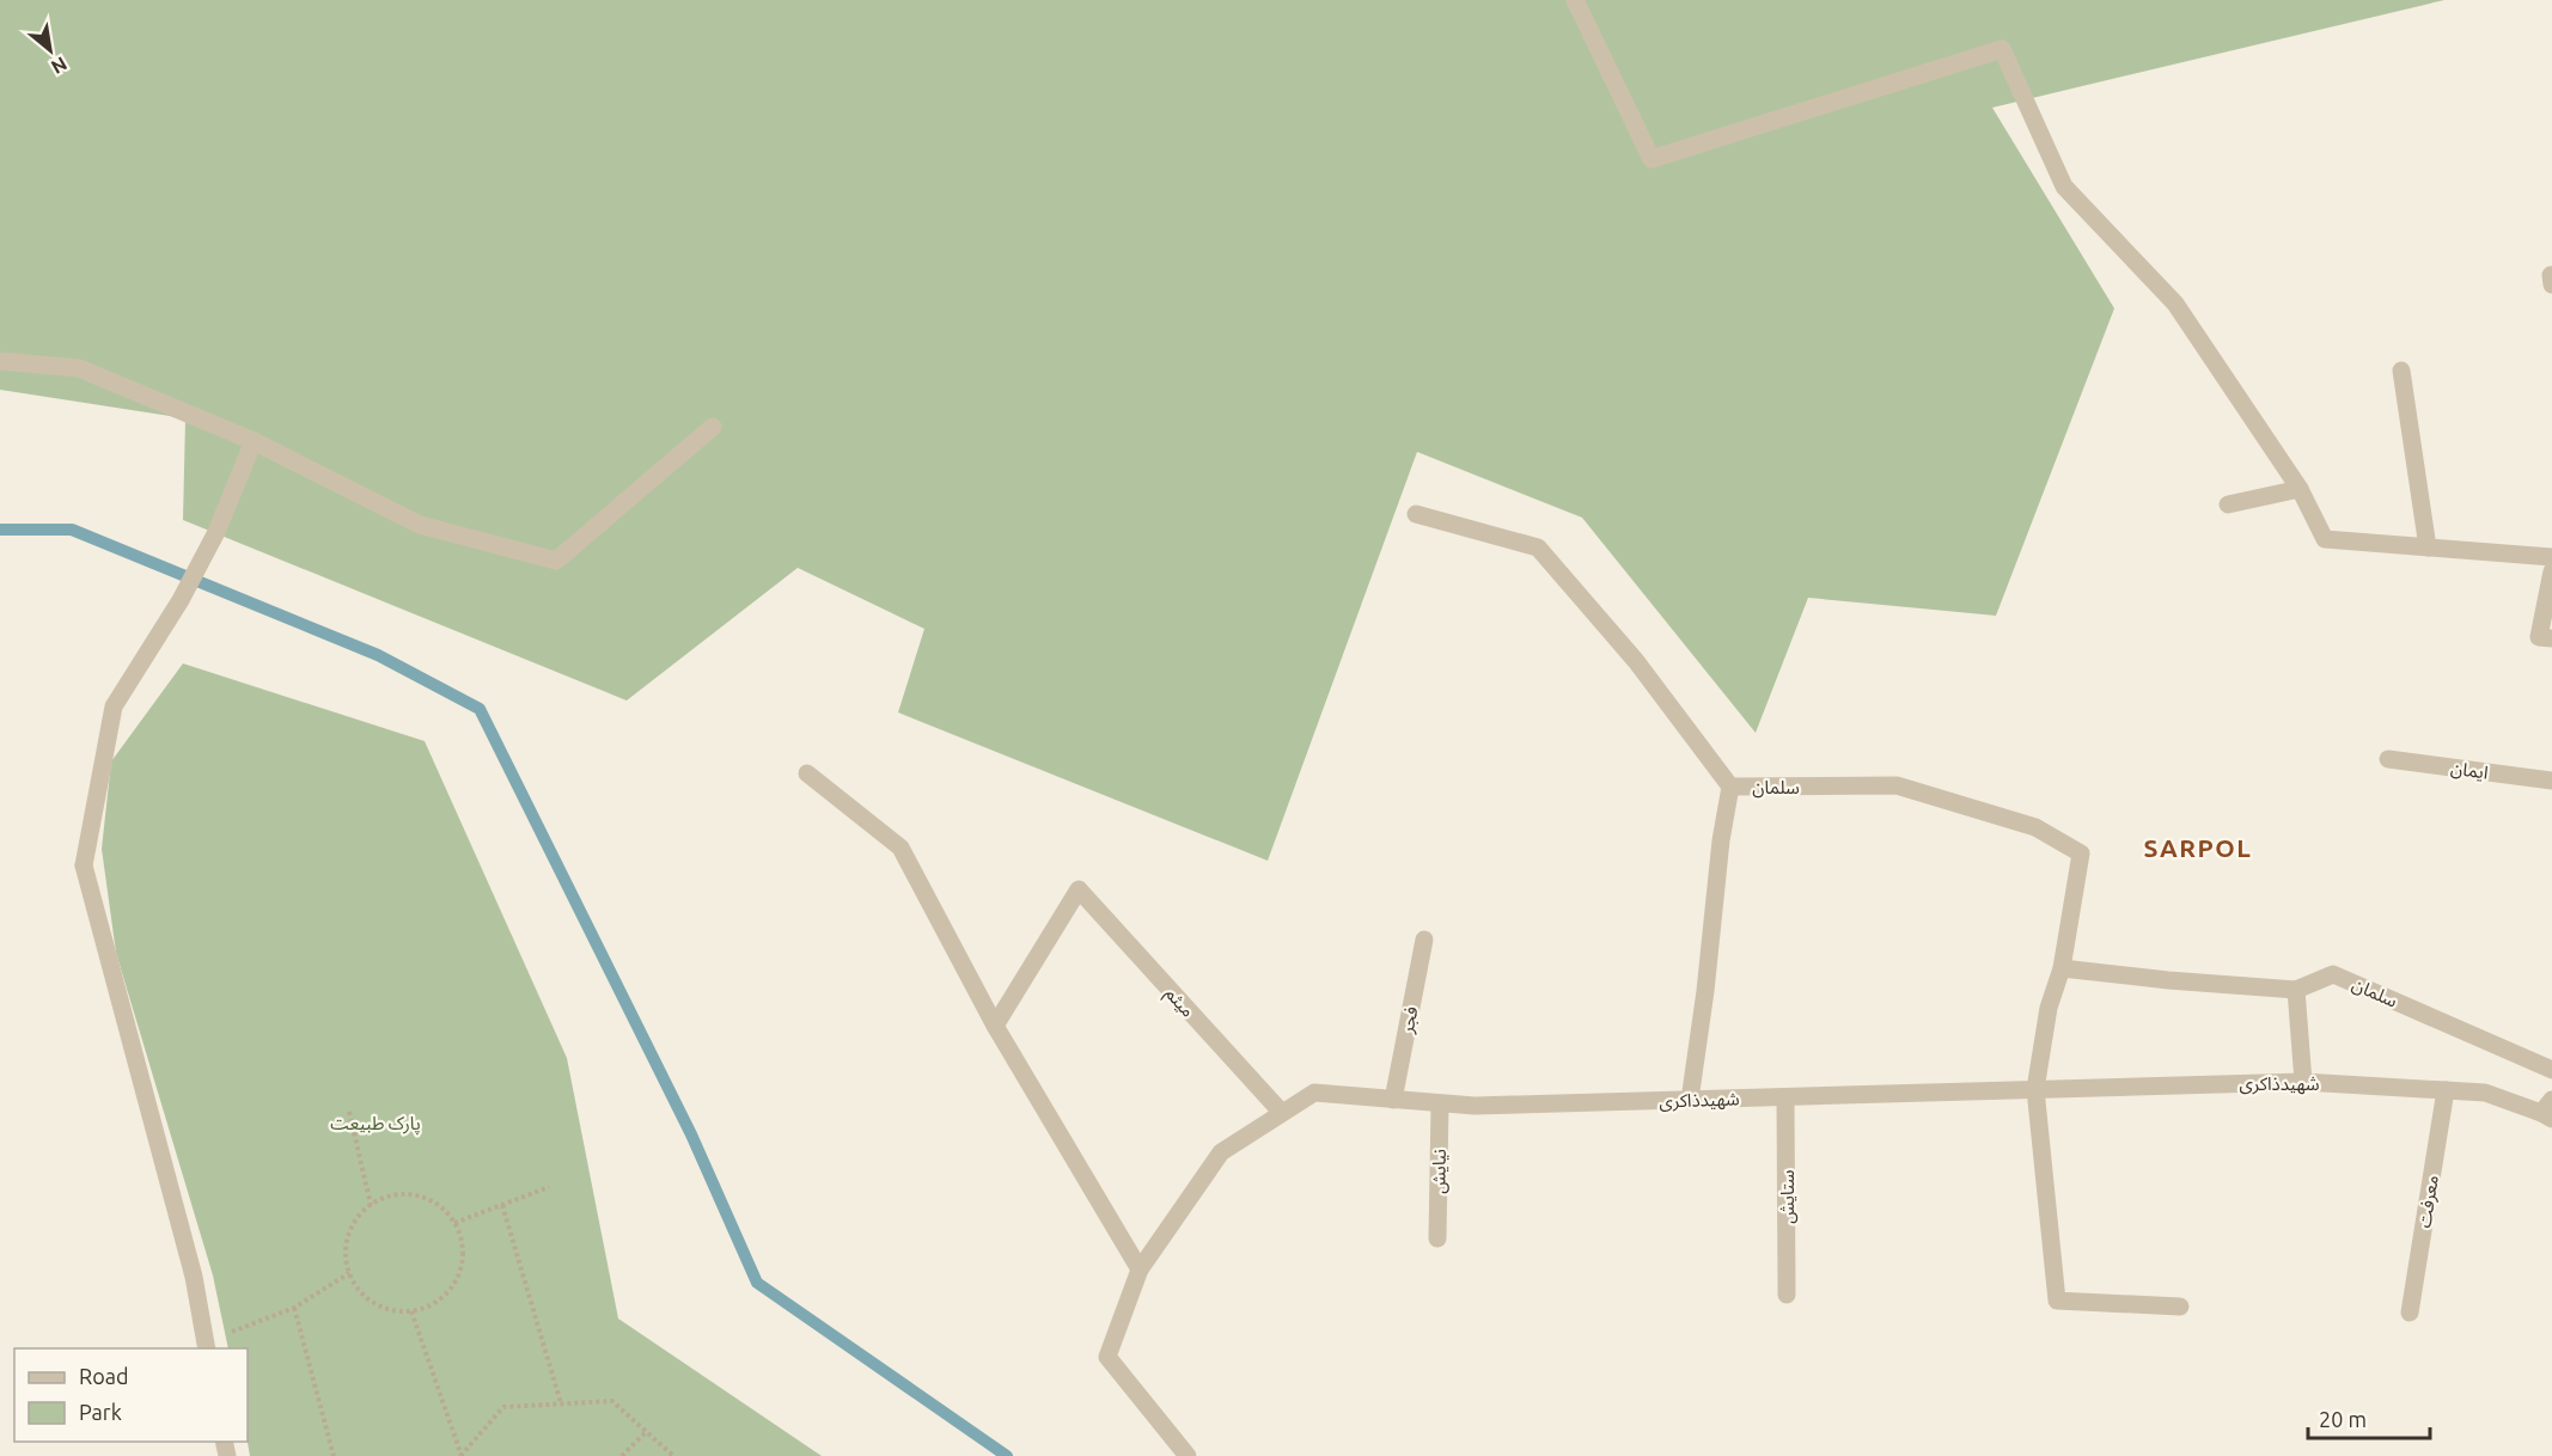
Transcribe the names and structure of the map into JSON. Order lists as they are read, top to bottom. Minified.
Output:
{"streets":{"street":["ایمان","سلمان","میثم","فجر","شهیدذاکری","نیایش","ستایش","معرفت"]},"crossings":[["سلمان","شهیدذاکری"],["میثم","شهیدذاکری"],["فجر","شهیدذاکری"],["شهیدذاکری","نیایش"],["شهیدذاکری","ستایش"],["شهیدذاکری","معرفت"]],"districts":["SARPOL"],"parks":["پارک طبیعت"],"legend":["Road","Park"],"scale_bar":"20 m","north":"bottom right"}
